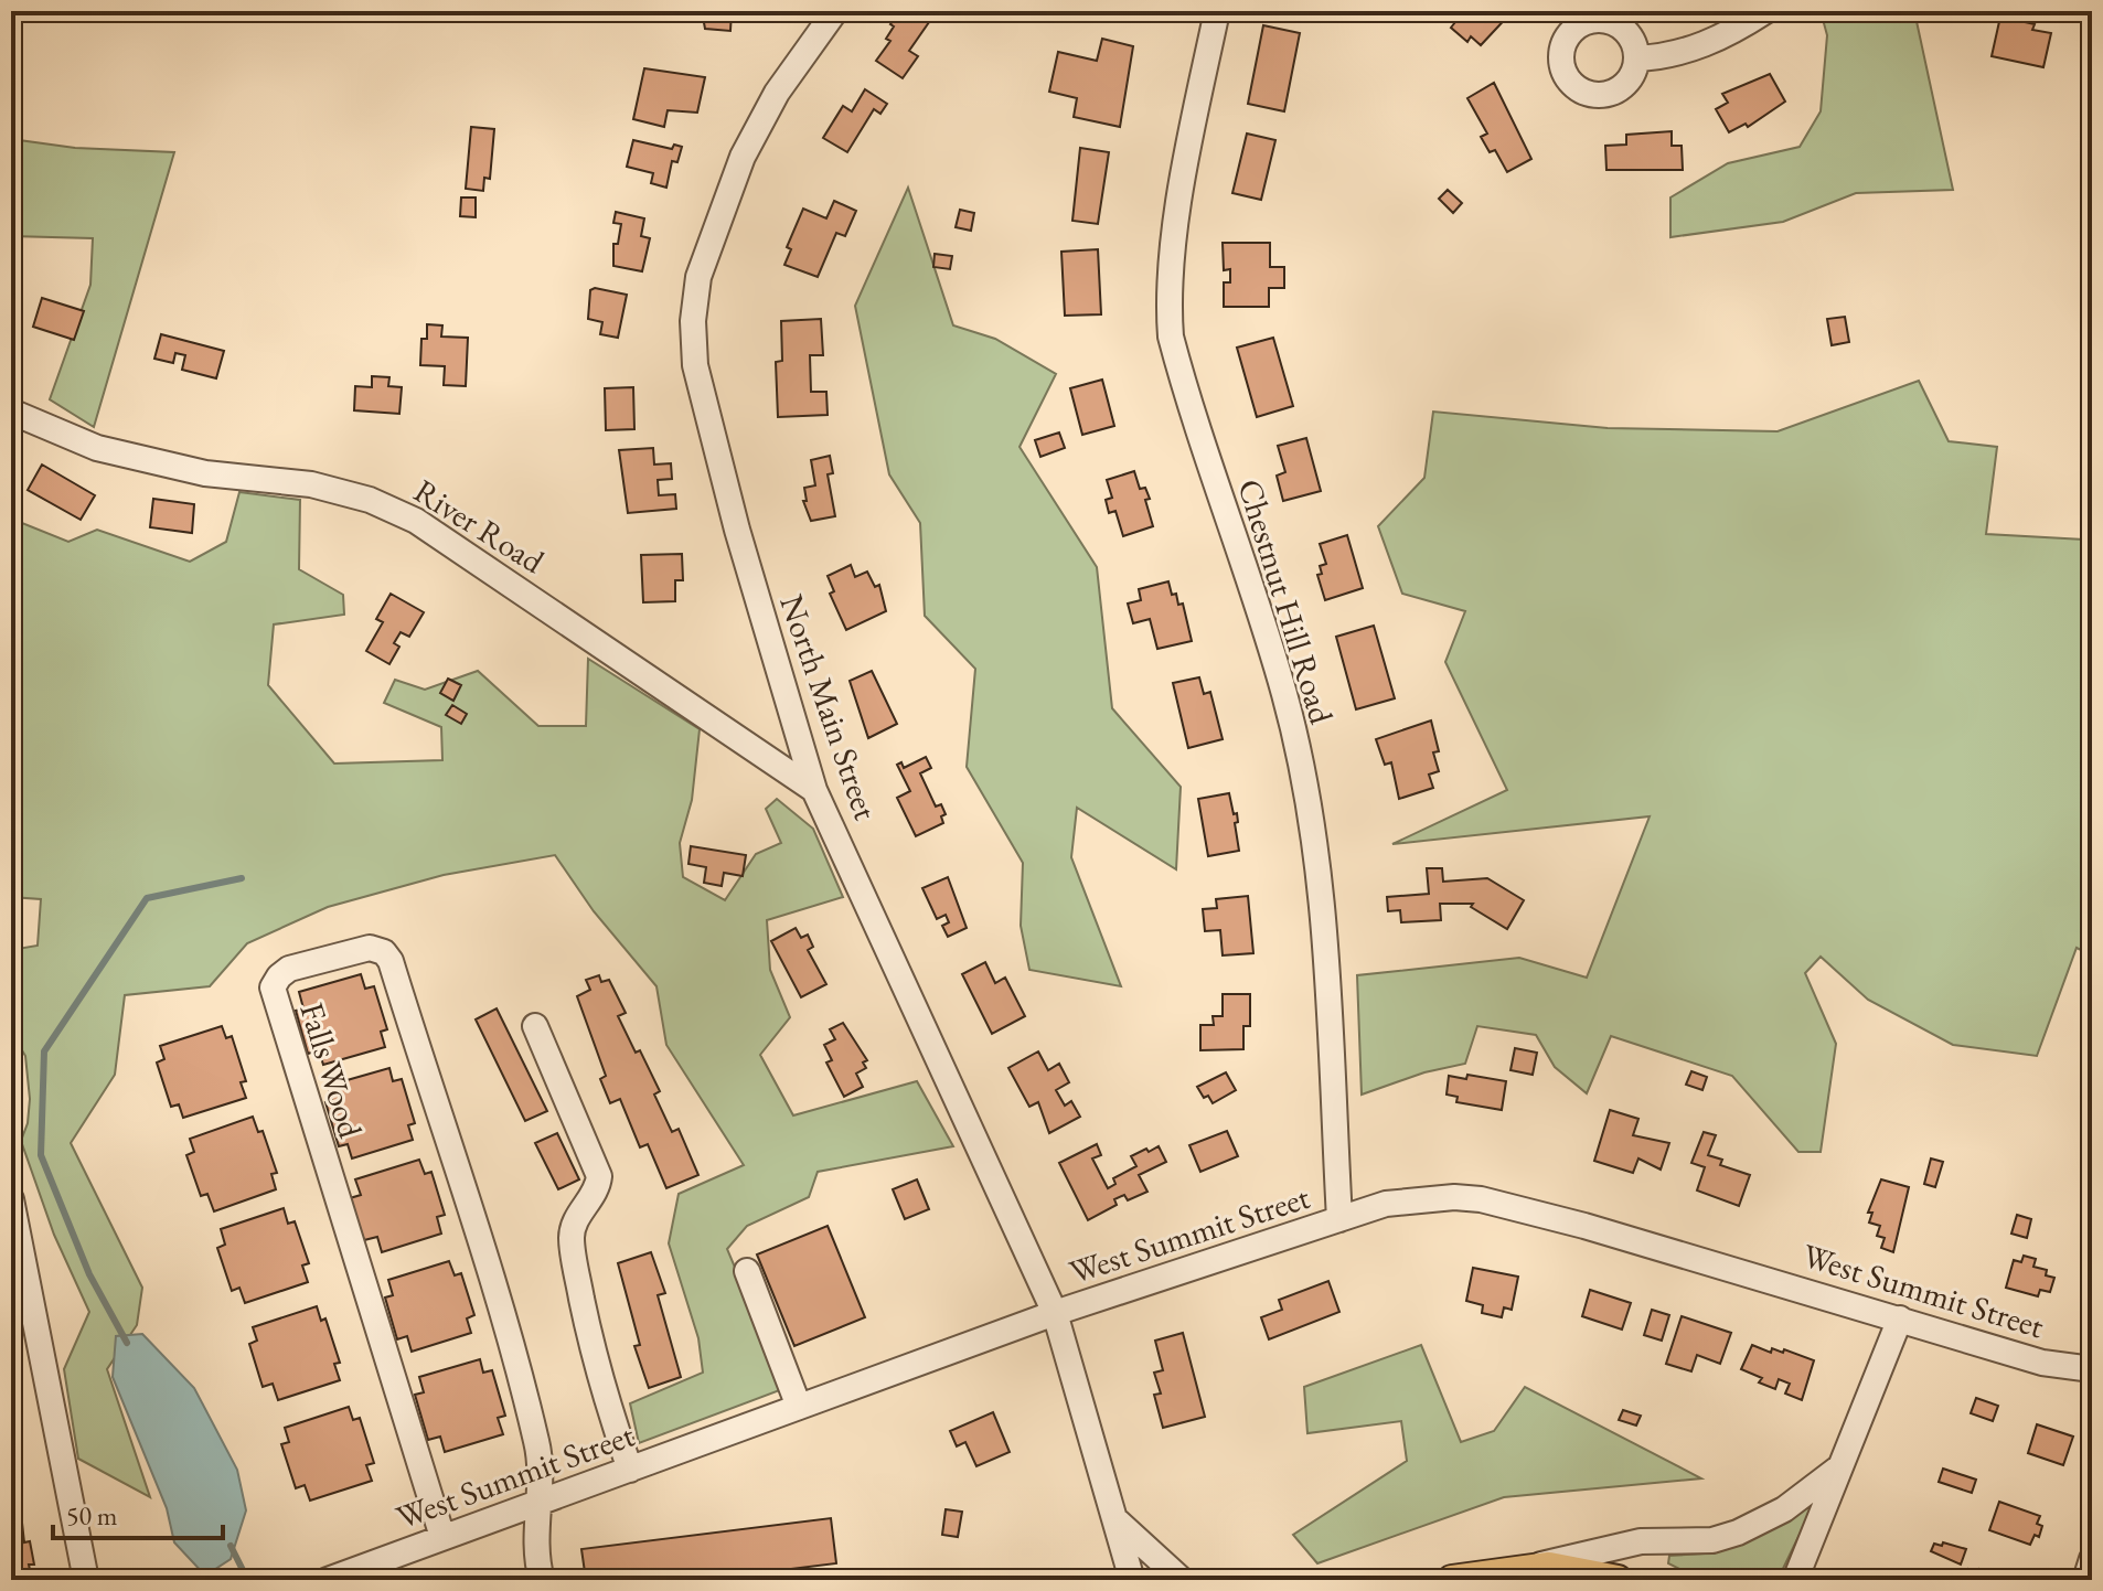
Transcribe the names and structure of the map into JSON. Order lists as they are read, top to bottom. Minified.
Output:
{"streets":{"street":["River Road","Chestnut Hill Road","North Main Street","Falls Wood","West Summit Street"]},"crossings":[["River Road","North Main Street"],["Chestnut Hill Road","West Summit Street"],["North Main Street","West Summit Street"],["Falls Wood","West Summit Street"]],"scale_bar":"50 m"}
